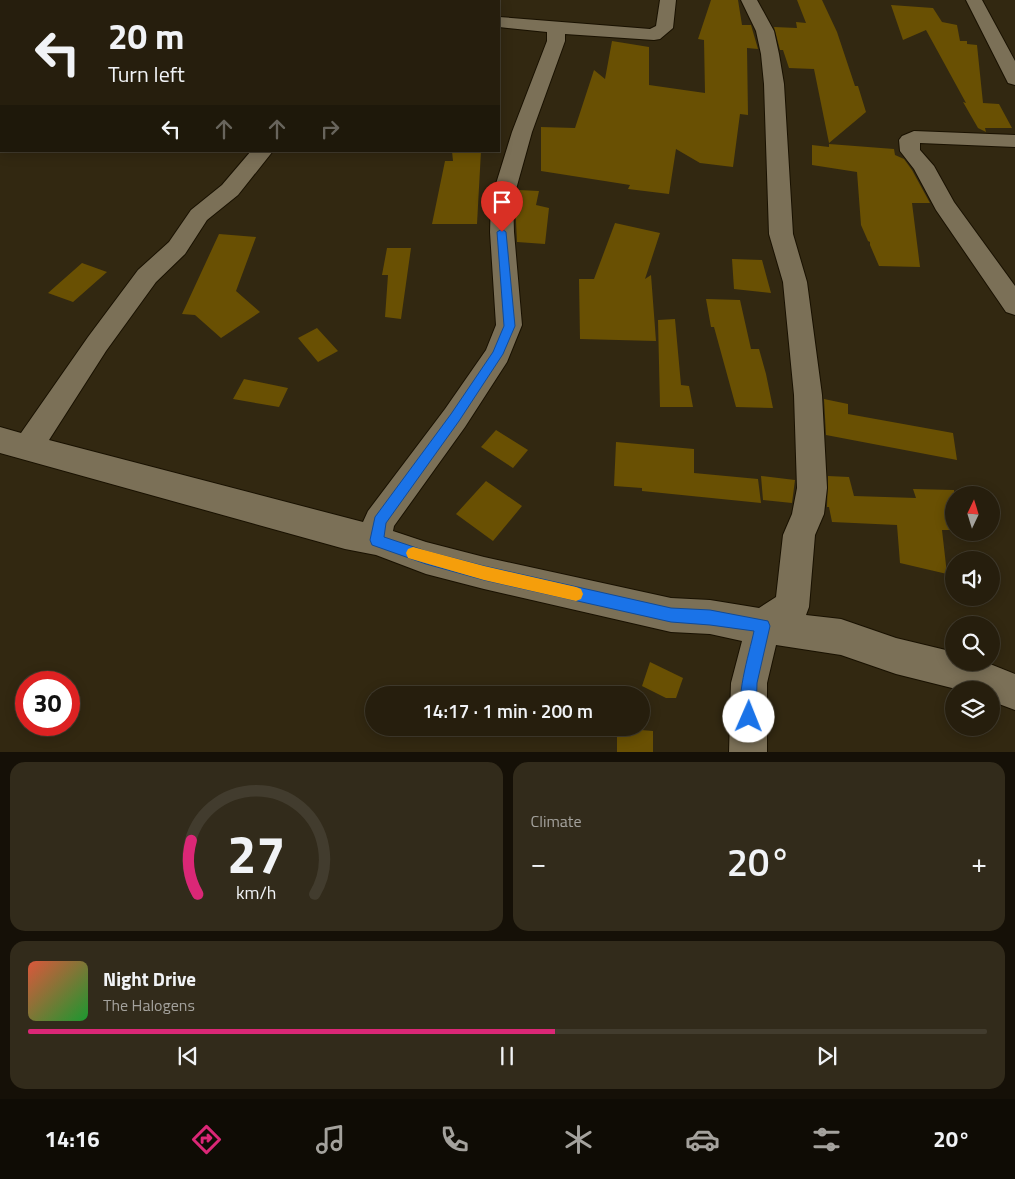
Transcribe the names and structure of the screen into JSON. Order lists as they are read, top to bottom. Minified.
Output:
{"north":"top","page":{"turn":["20 m","Turn left"],"limit":"30","trip":"14:17 · 1 min · 200 m","tile":"Climate","heat":["−","20°","+"],"song":["Night Drive","The Halogens"],"tabs":["14:16","20°"],"gauge":["27","km/h"]}}
